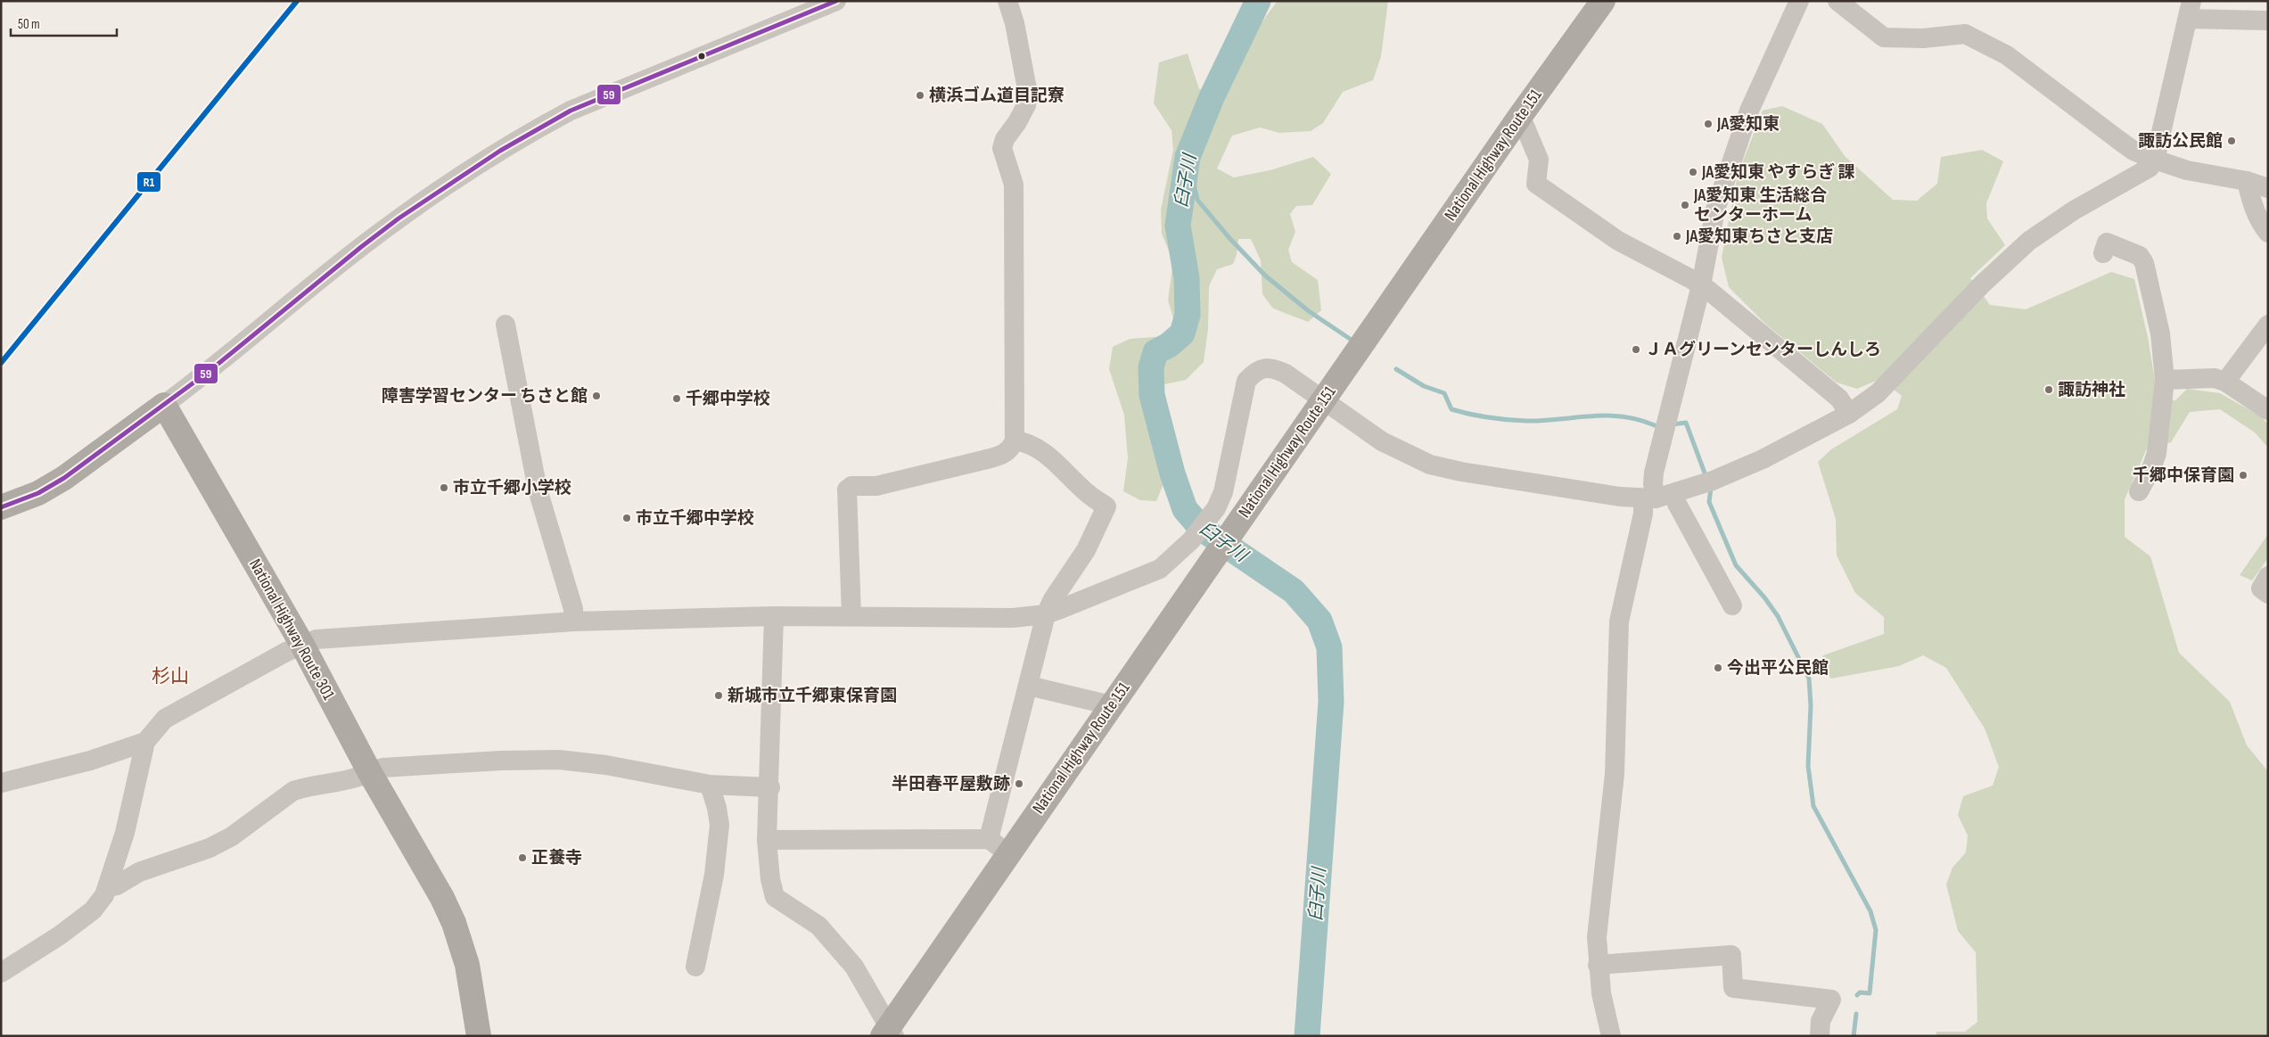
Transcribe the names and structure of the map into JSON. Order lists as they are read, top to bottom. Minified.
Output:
{"streets":{"highway":["National Highway Route 151","National Highway Route 301"]},"districts":["杉山"],"water":["臼子川"],"places":["横浜ゴム道目記寮","JA愛知東","諏訪公民館","JA愛知東 やすらぎ 課","JA愛知東 生活総合 センターホーム","JA愛知東ちさと支店","ＪＡグリーンセンターしんしろ","諏訪神社","障害学習センター ちさと館","千郷中学校","千郷中保育園","市立千郷小学校","市立千郷中学校","今出平公民館","新城市立千郷東保育園","半田春平屋敷跡","正養寺"],"lines":["transit line R1","transit line 59"],"scale_bar":"50 m"}
